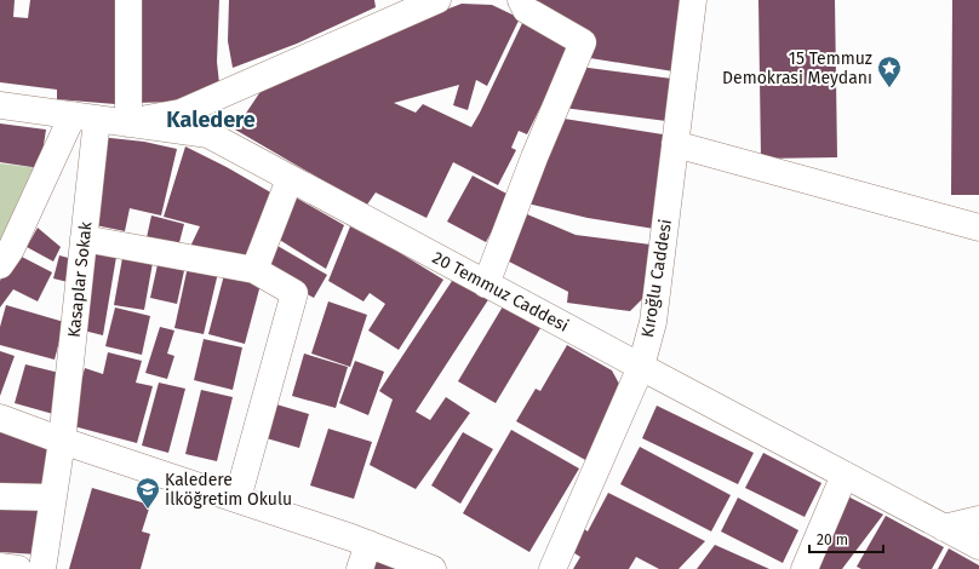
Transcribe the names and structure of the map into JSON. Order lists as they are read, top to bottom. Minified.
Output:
{"streets":{"street":["Kıroğlu Caddesi","Kasaplar Sokak","20 Temmuz Caddesi"]},"crossings":[["Kıroğlu Caddesi","20 Temmuz Caddesi"],["Kasaplar Sokak","20 Temmuz Caddesi"]],"districts":["Kaledere"],"places":{"place":["15 Temmuz Demokrasi Meydanı"],"school or university":["Kaledere İlköğretim Okulu"]},"scale_bar":"20 m"}
